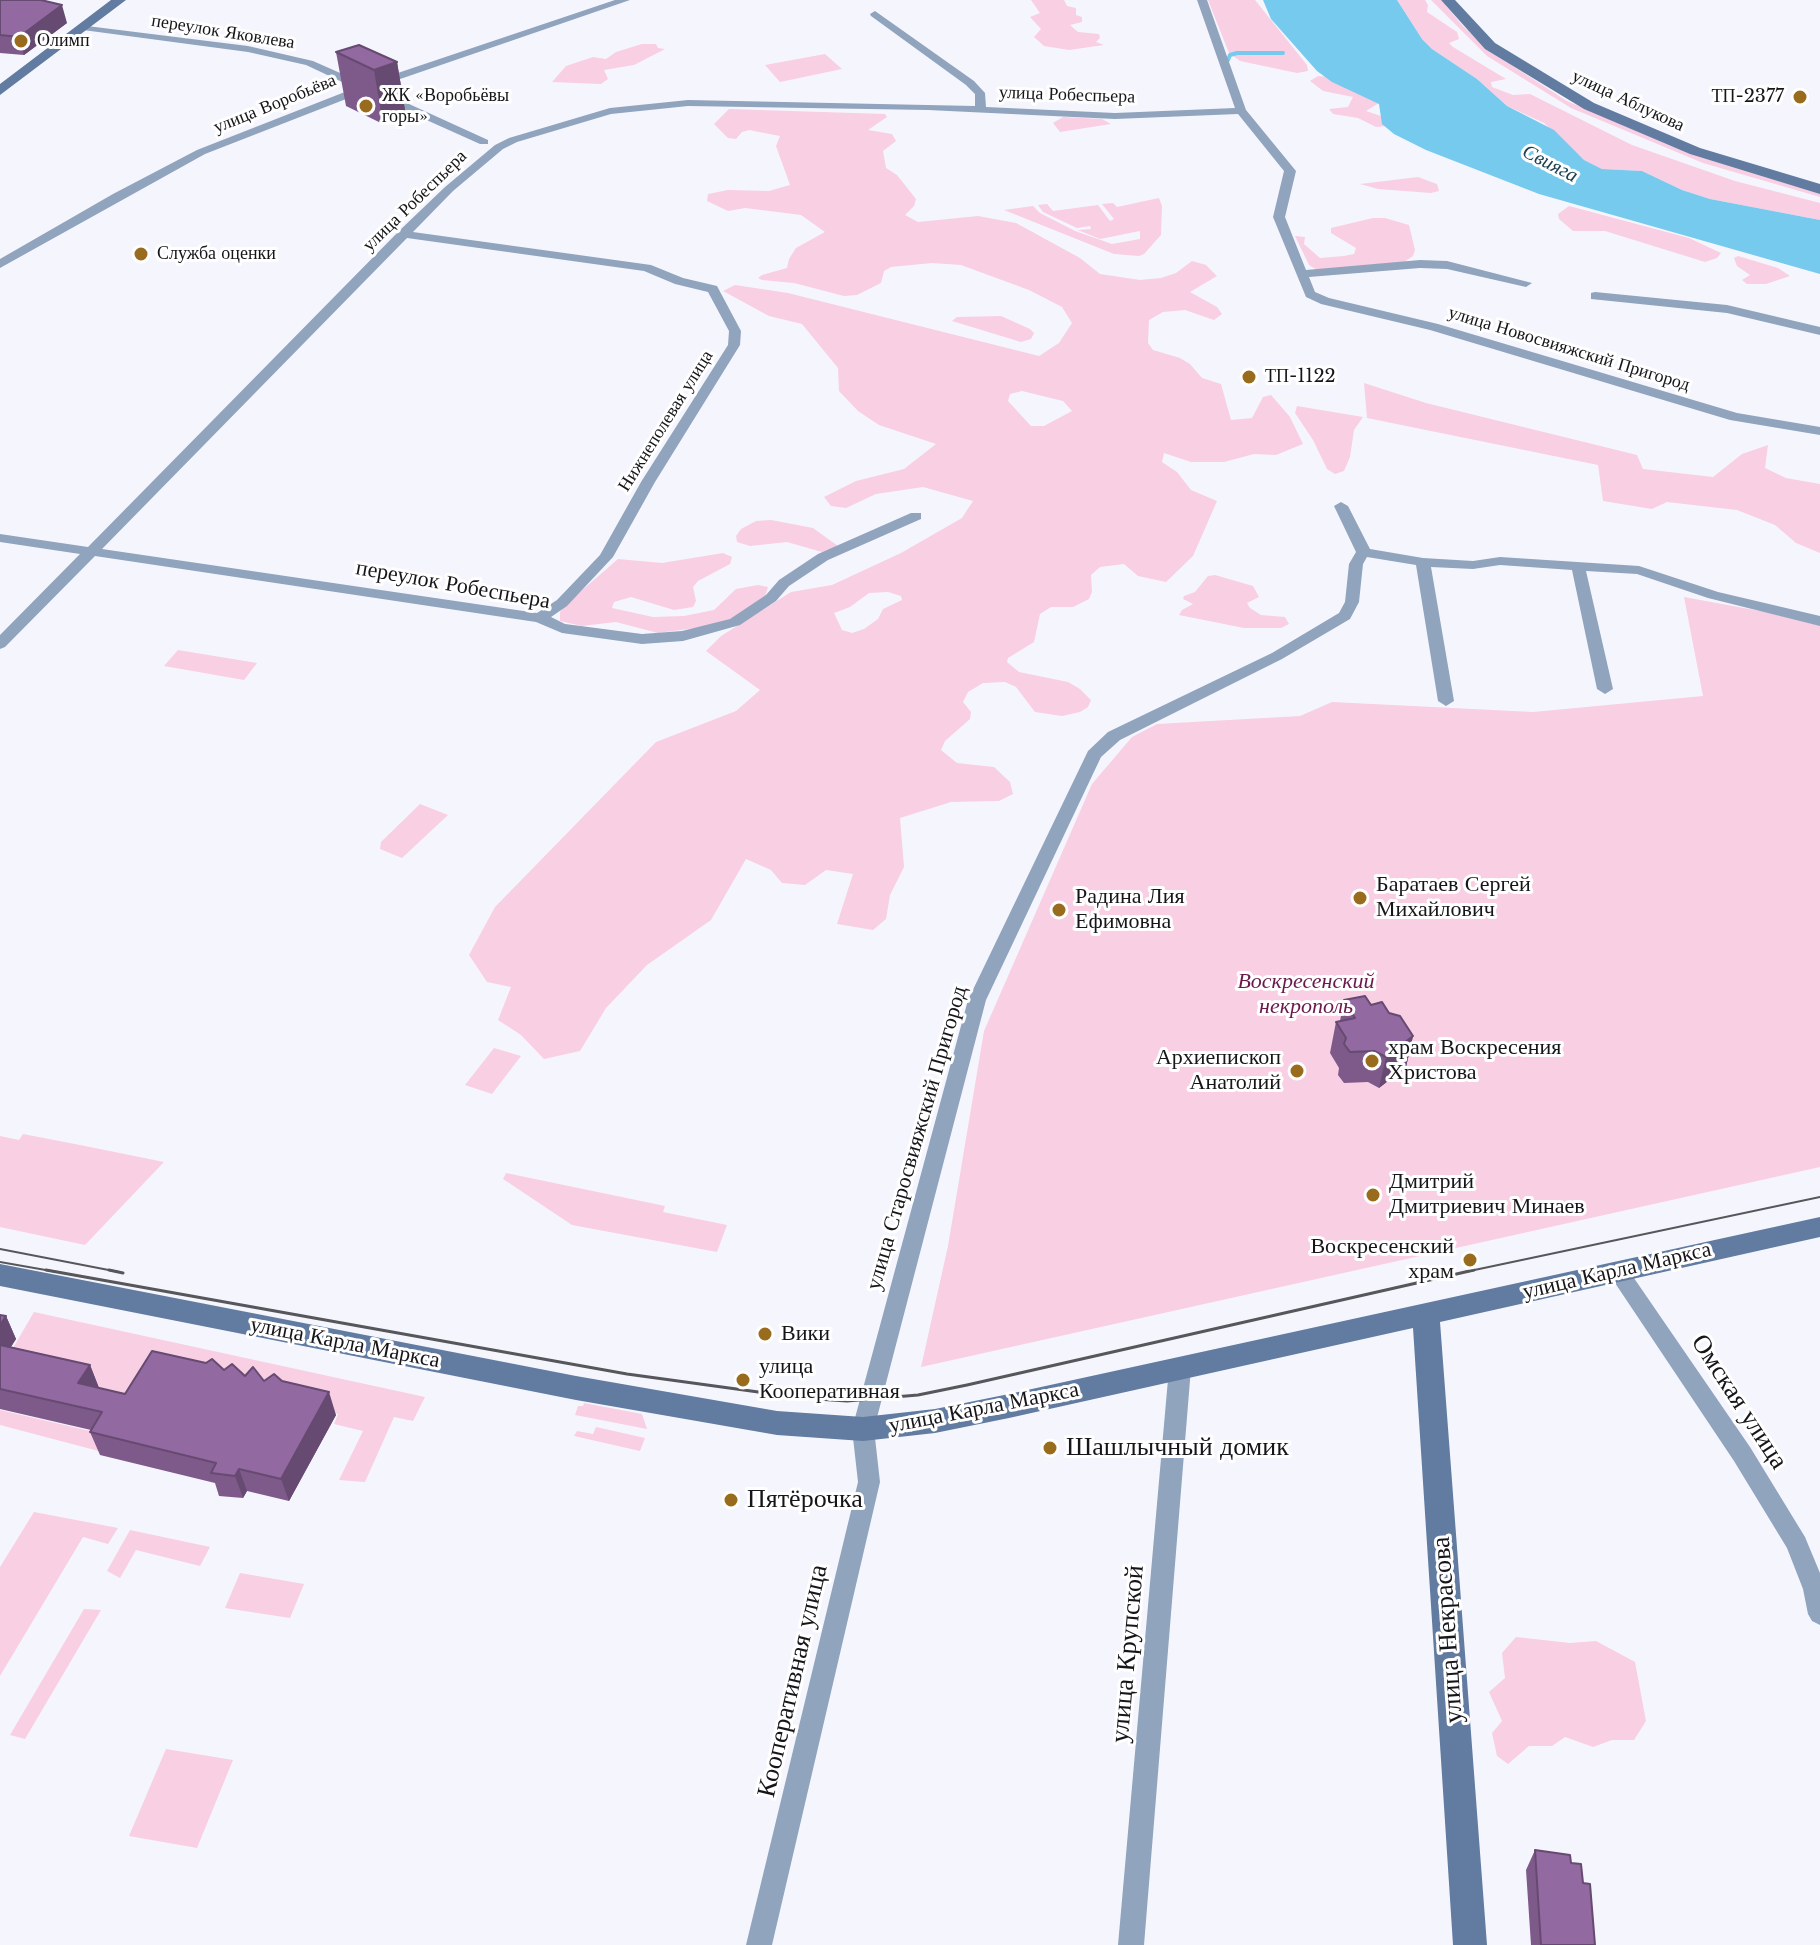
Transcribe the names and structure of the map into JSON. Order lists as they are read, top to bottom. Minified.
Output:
{"streets":{"street":["переулок Яковлева","улица Робеспьера","улица Аблукова","улица Воробьёва","улица Новосвияжский Пригород","Нижнеполевая улица","переулок Робеспьера","улица Старосвияжский Пригород","улица Карла Маркса","Омская улица","улица Некрасова","улица Крупской","Кооперативная улица"]},"crossings":[["переулок Яковлева","улица Воробьёва"],["улица Робеспьера","Нижнеполевая улица"],["улица Робеспьера","переулок Робеспьера"],["Нижнеполевая улица","переулок Робеспьера"],["улица Старосвияжский Пригород","улица Карла Маркса"],["улица Старосвияжский Пригород","Кооперативная улица"],["улица Карла Маркса","Омская улица"],["улица Карла Маркса","улица Некрасова"],["улица Карла Маркса","улица Крупской"],["улица Карла Маркса","Кооперативная улица"]],"water":["Свияга"],"parks":["Воскресенский некрополь"],"places":["Олимп","ТП-2377","ЖК «Воробьёвы горы»","Служба оценки","ТП-1122","Баратаев Сергей Михайлович","Радина Лия Ефимовна","храм Воскресения Христова","Архиепископ Анатолий","Дмитрий Дмитриевич Минаев","Воскресенский храм","Вики","улица Кооперативная","Шашлычный домик","Пятёрочка"]}
